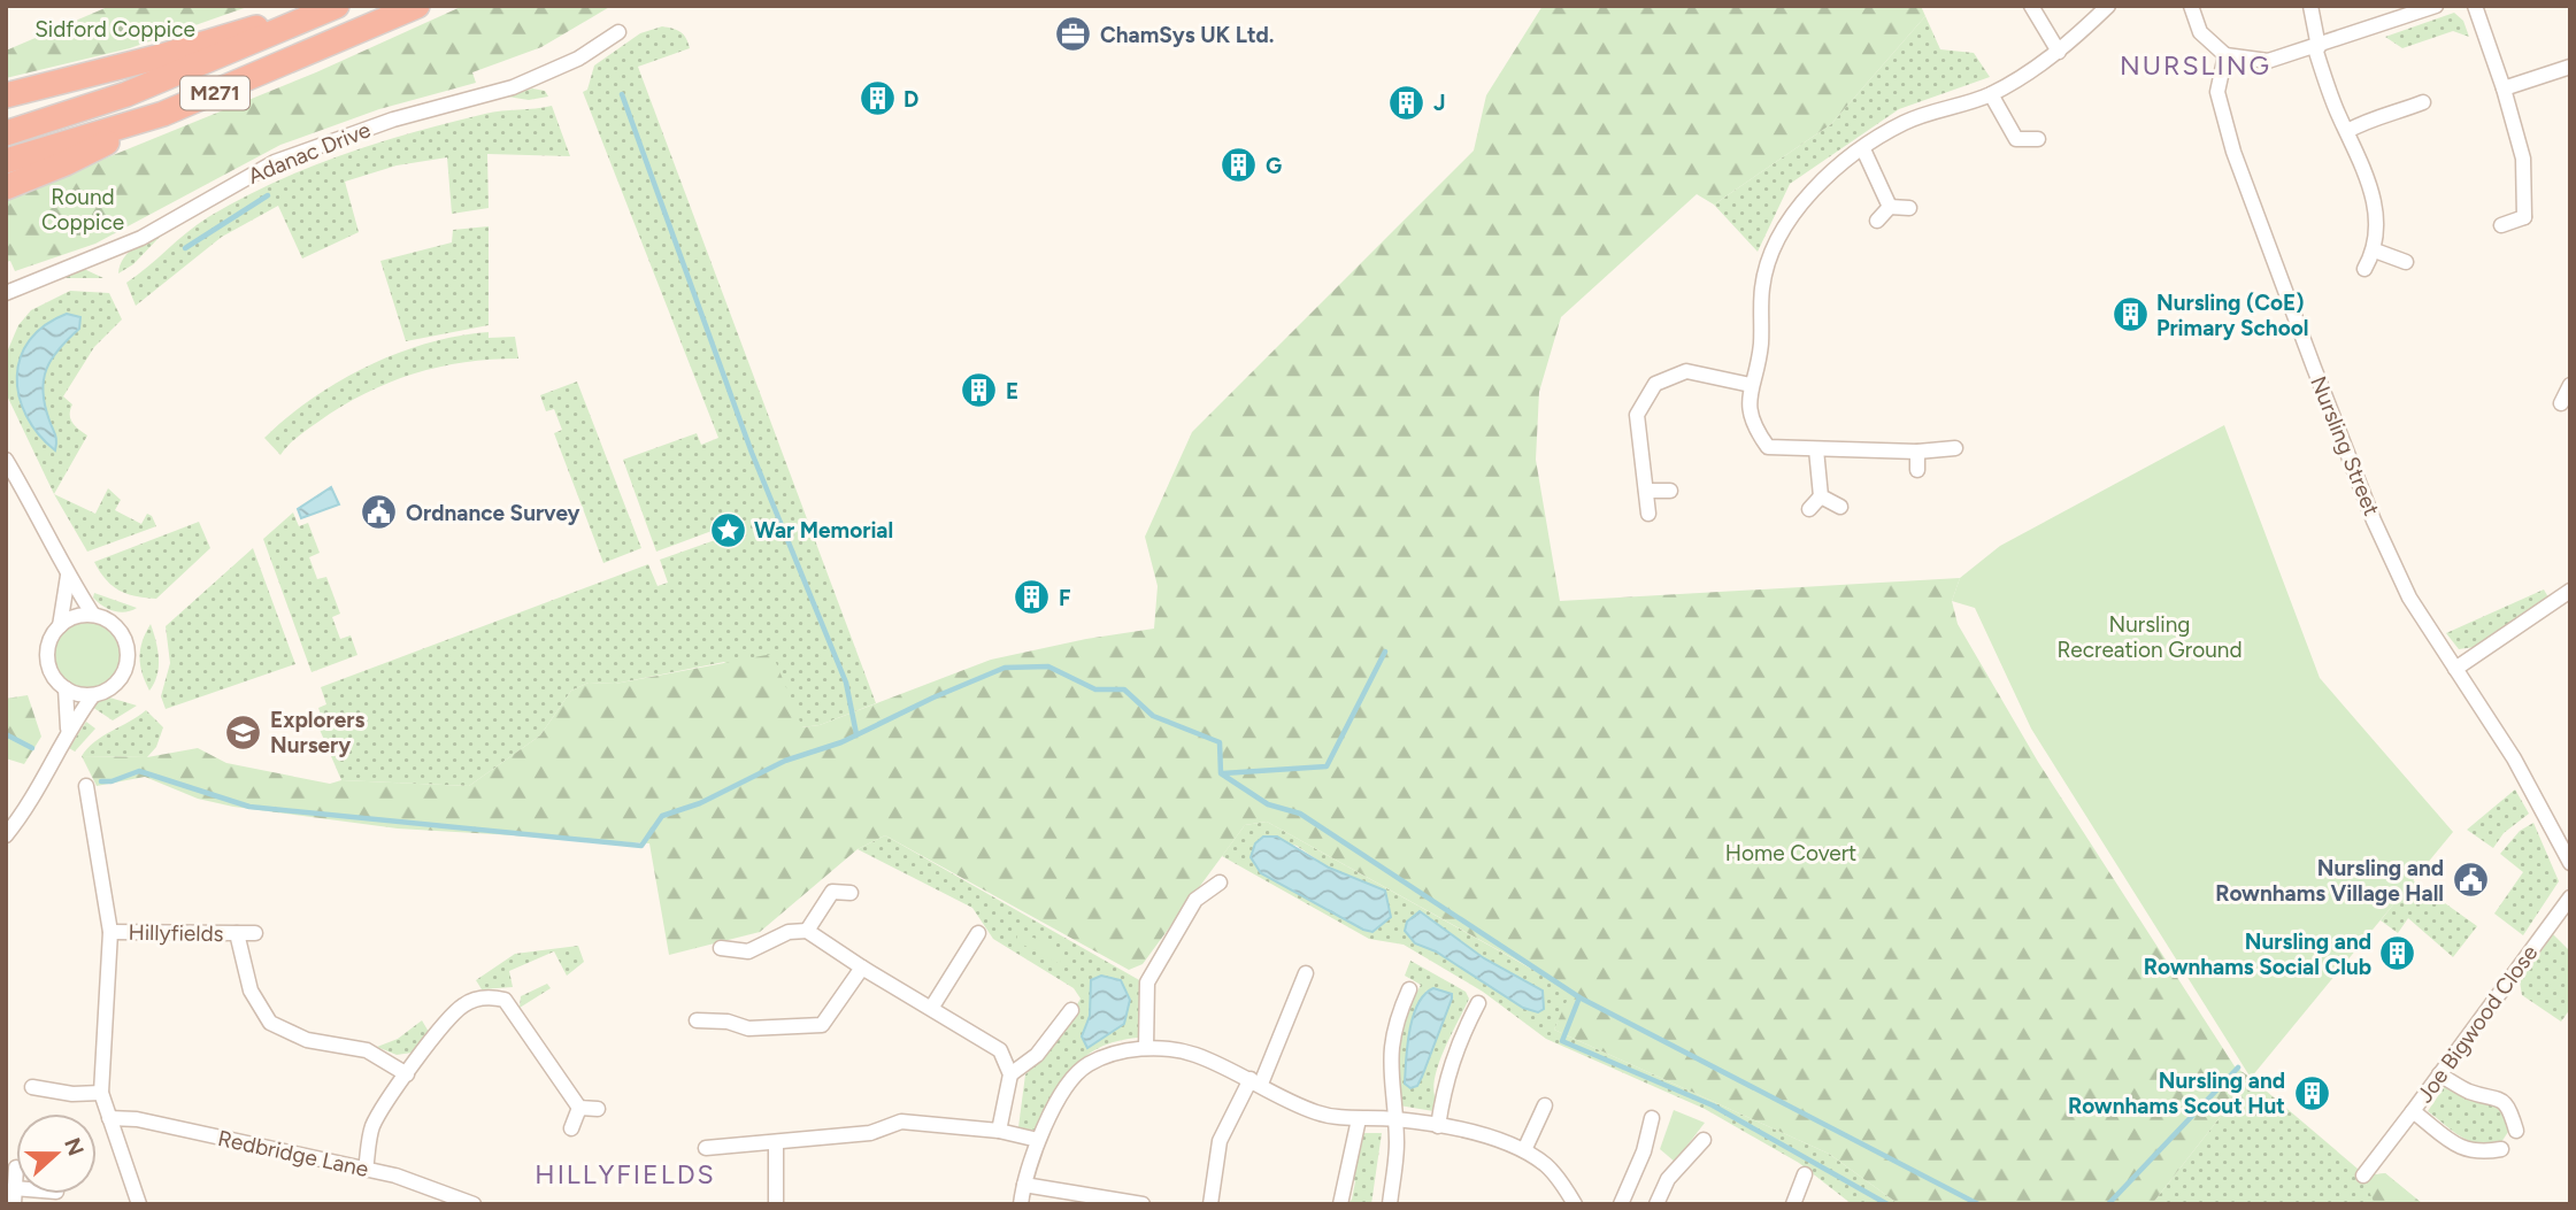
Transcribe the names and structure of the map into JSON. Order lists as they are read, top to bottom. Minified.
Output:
{"streets":{"highway":["M271"],"street":["Adanac Drive","Nursling Street","Hillyfields","Joe Bigwood Close","Redbridge Lane"]},"districts":["NURSLING","HILLYFIELDS"],"parks":["Sidford Coppice","Round Coppice","Nursling Recreation Ground","Home Covert"],"places":{"office":["ChamSys UK Ltd."],"building":["D","J","G","Nursling (CoE) Primary School","E","F","Nursling and Rownhams Social Club","Nursling and Rownhams Scout Hut"],"public building":["Ordnance Survey","Nursling and Rownhams Village Hall"],"place":["War Memorial"],"school or university":["Explorers Nursery"]},"north":"right"}
